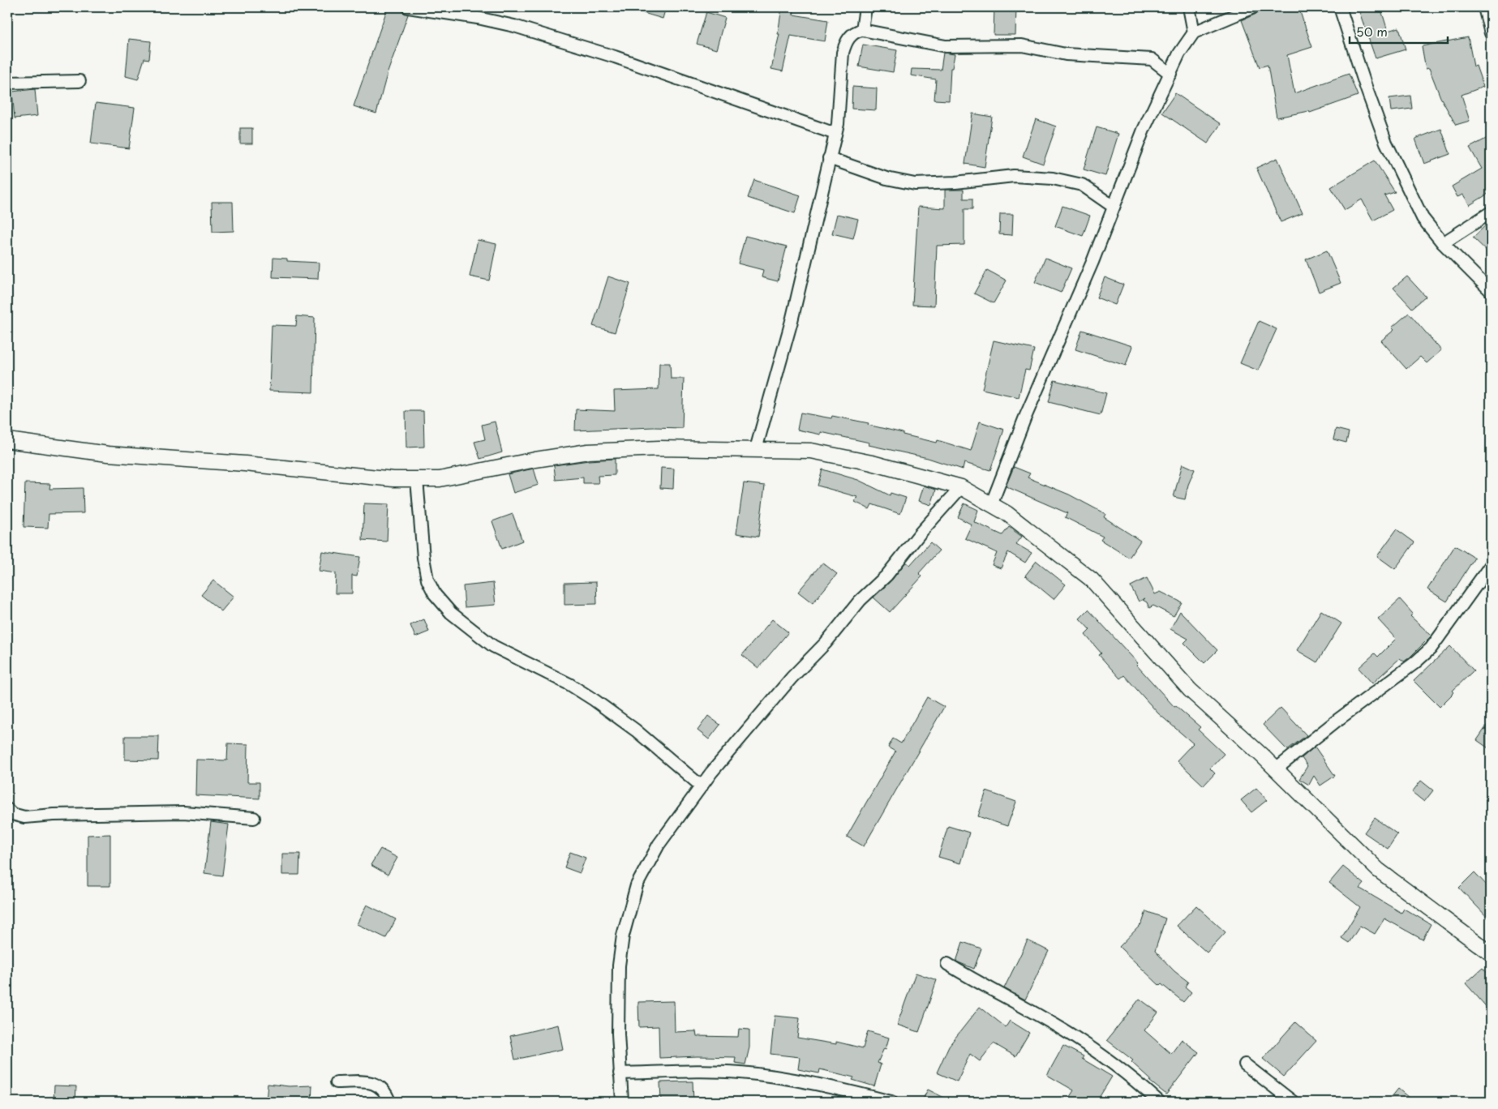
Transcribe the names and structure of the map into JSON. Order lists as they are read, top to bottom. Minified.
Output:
{"scale_bar":"50 m"}
